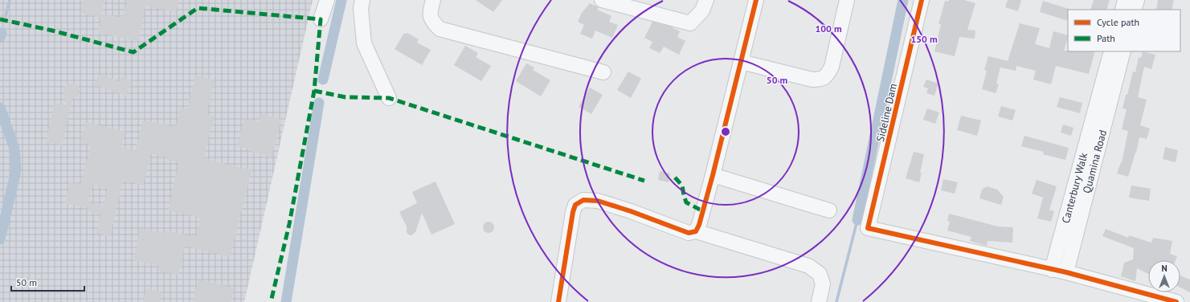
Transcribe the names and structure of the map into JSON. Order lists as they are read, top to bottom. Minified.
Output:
{"streets":{"street":["Sideline Dam","Quamina Road","Canterbury Walk"]},"crossings":[["Sideline Dam","Canterbury Walk"]],"legend":["Cycle path","Path"],"scale_bar":"50 m","north":"top","rings":["100 m","150 m","50 m"]}
